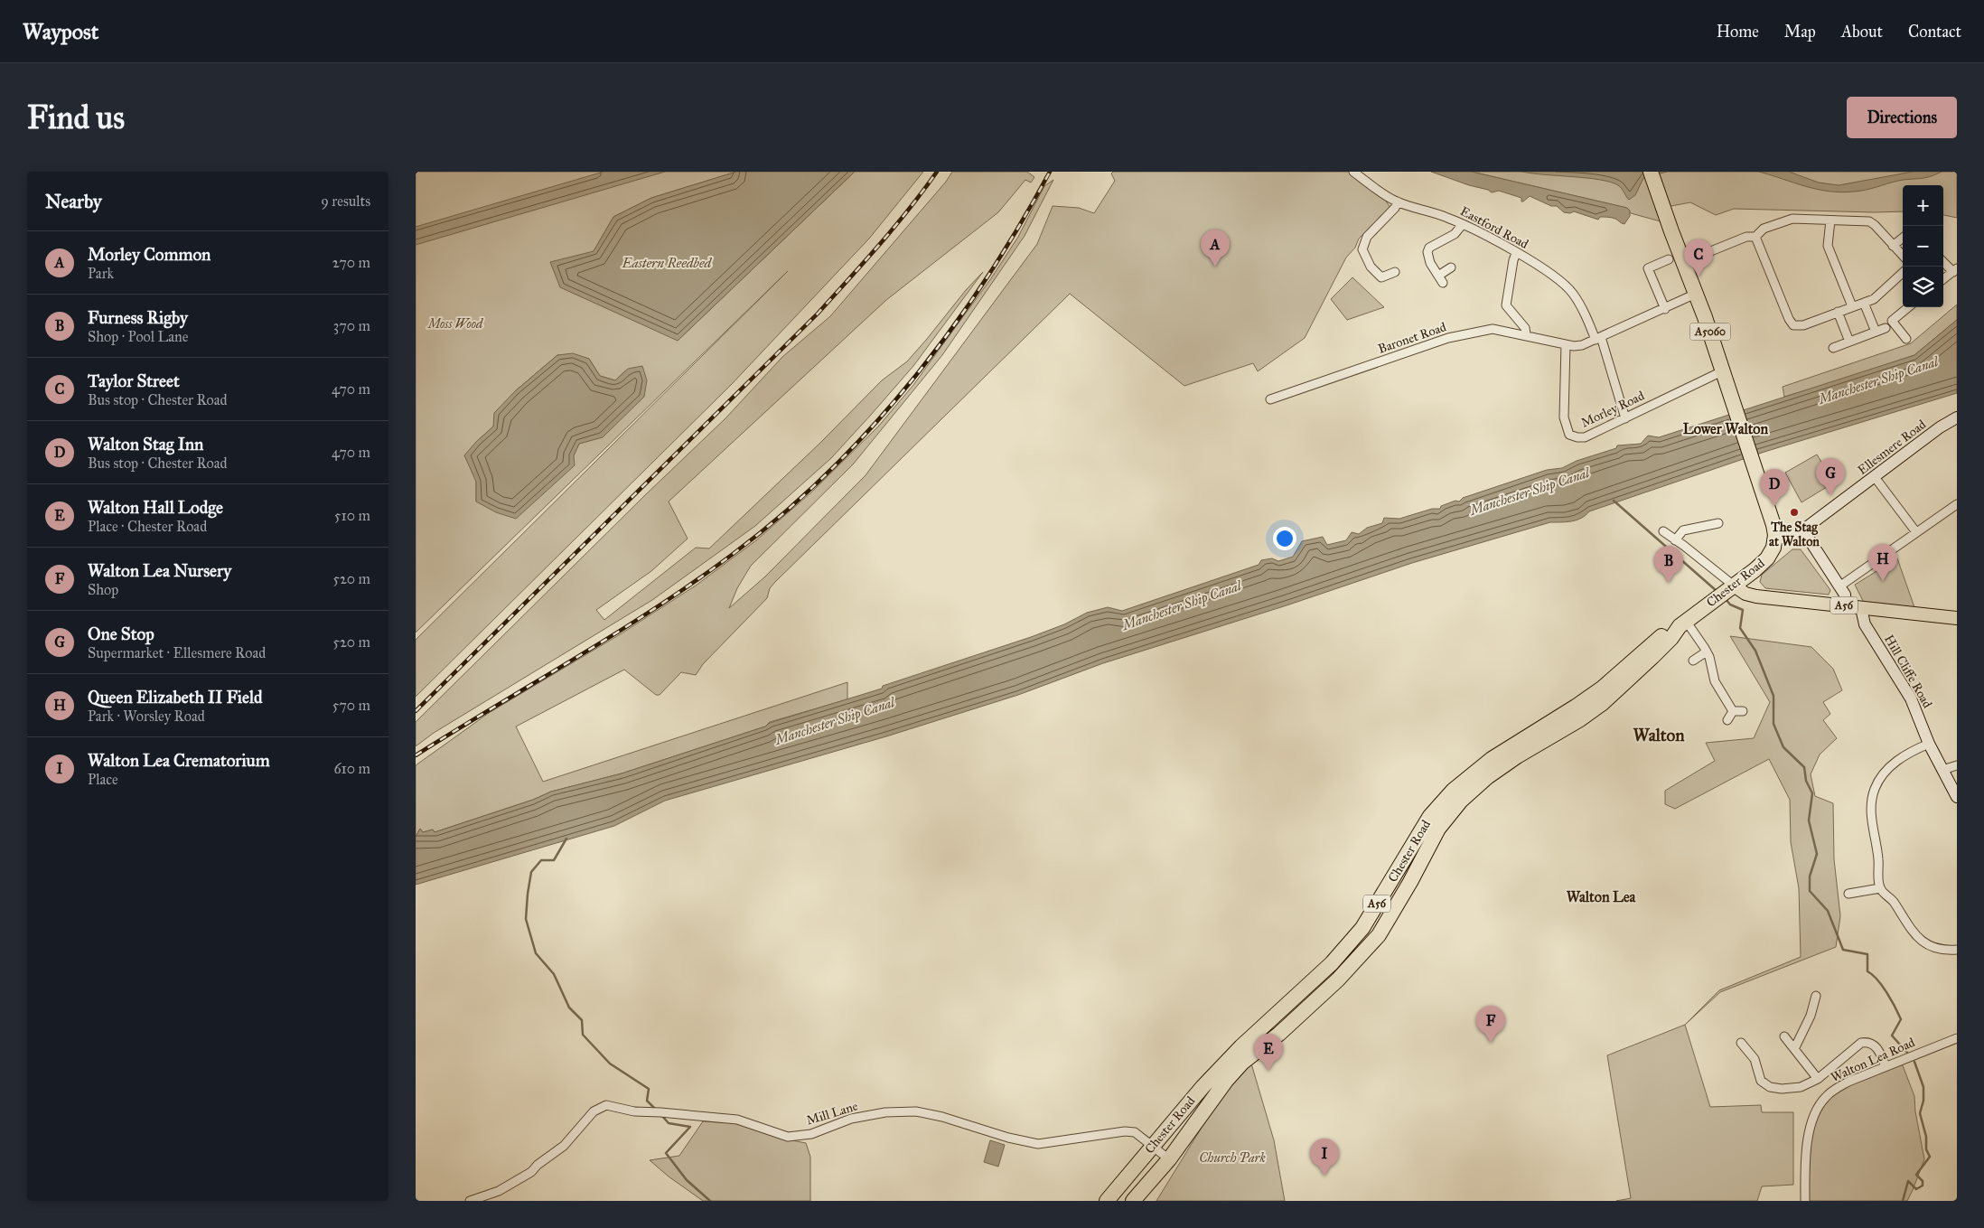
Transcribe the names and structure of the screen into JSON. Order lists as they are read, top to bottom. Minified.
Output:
{"streets":{"highway":["A5060","Chester Road","A56"],"street":["Eastford Road","Baronet Road","Morley Road","Ellesmere Road","Hill Cliffe Road","Walton Lea Road","Mill Lane"]},"crossings":[["Eastford Road","Baronet Road"],["Eastford Road","Morley Road"],["A5060","Baronet Road"],["A5060","Morley Road"],["A5060","Ellesmere Road"],["A5060","Chester Road"],["Baronet Road","Morley Road"],["Ellesmere Road","Chester Road"],["Chester Road","A56"],["Chester Road","Mill Lane"],["A56","Hill Cliffe Road"]],"districts":["Lower Walton","Walton","Walton Lea"],"water":["Eastern Reedbed","Manchester Ship Canal"],"parks":["Moss Wood","Church Park"],"places":["The Stag at Walton"],"page":{"header":"Waypost","nav":["Home","Map","About","Contact"],"buttons":"Directions","title":"Find us","heading":["Nearby","9 results"],"map_buttons":["+","−"],"pins":["A","C","G","D","H","B","F","E","I"],"list":[{"mark":"A","name":"Morley Common","note":"Park","value":"270 m"},{"mark":"B","name":"Furness Rigby","note":"Shop · Pool Lane","value":"370 m"},{"mark":"C","name":"Taylor Street","note":"Bus stop · Chester Road","value":"470 m"},{"mark":"D","name":"Walton Stag Inn","note":"Bus stop · Chester Road","value":"470 m"},{"mark":"E","name":"Walton Hall Lodge","note":"Place · Chester Road","value":"510 m"},{"mark":"F","name":"Walton Lea Nursery","note":"Shop","value":"520 m"},{"mark":"G","name":"One Stop","note":"Supermarket · Ellesmere Road","value":"520 m"},{"mark":"H","name":"Queen Elizabeth II Field","note":"Park · Worsley Road","value":"570 m"},{"mark":"I","name":"Walton Lea Crematorium","note":"Place","value":"610 m"}]}}
